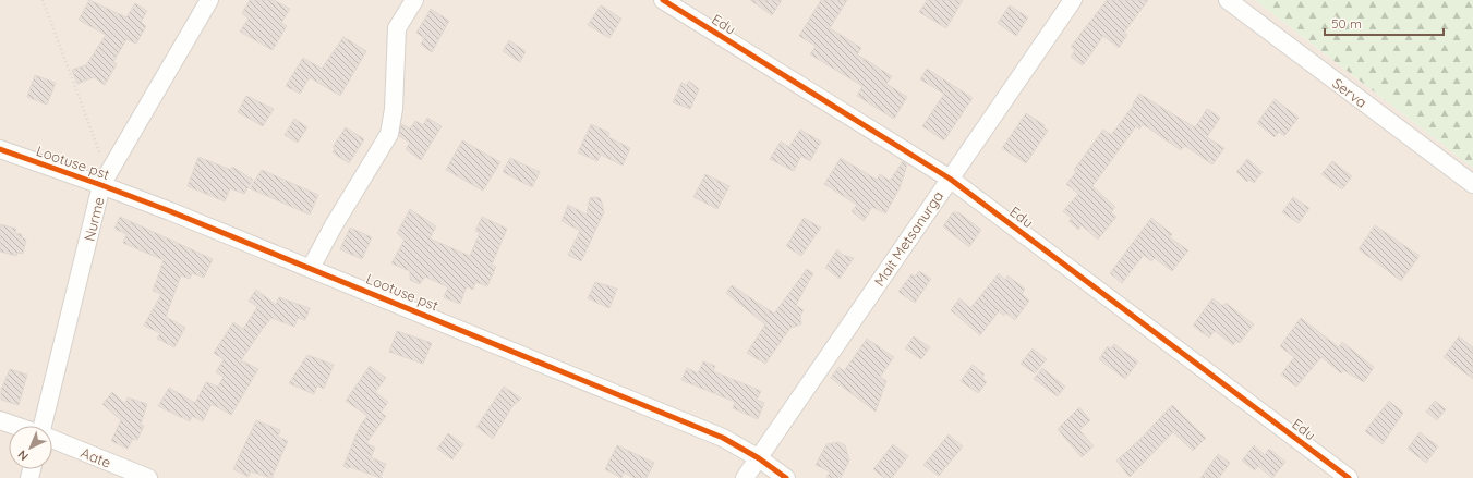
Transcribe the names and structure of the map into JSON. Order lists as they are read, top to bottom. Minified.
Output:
{"streets":{"street":["Edu","Serva","Lootuse pst","Nurme","Mait Metsanurga","Aate"]},"crossings":[["Edu","Mait Metsanurga"],["Lootuse pst","Nurme"],["Lootuse pst","Mait Metsanurga"]],"scale_bar":"50 m","north":"bottom left"}
